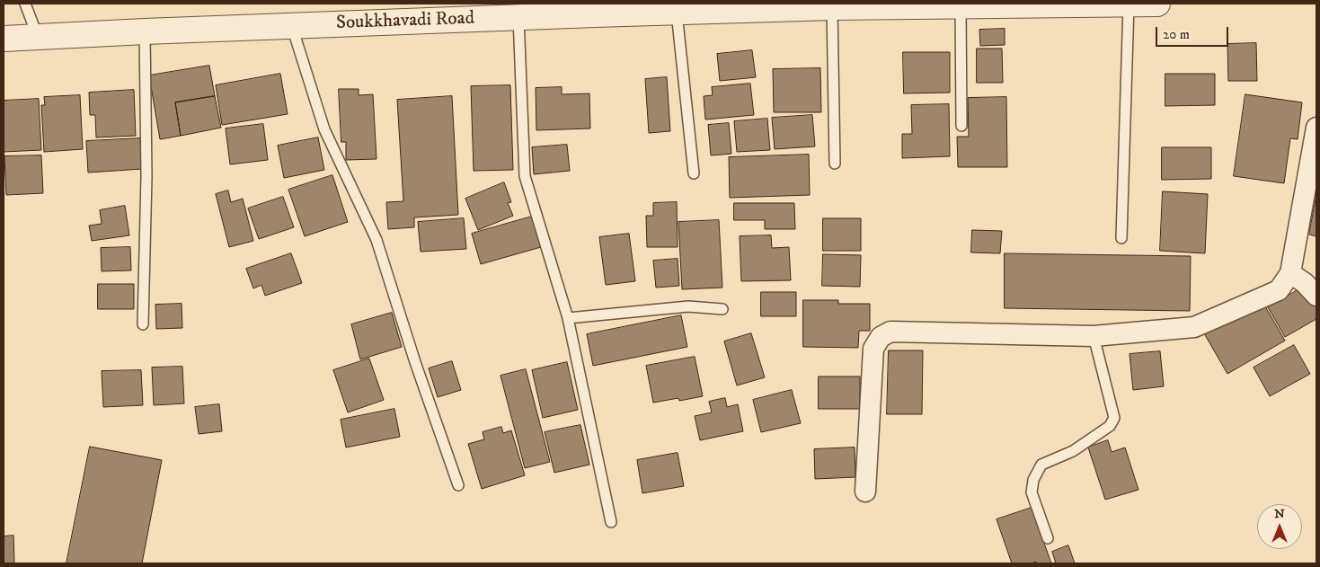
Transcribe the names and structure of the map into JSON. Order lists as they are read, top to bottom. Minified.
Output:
{"streets":{"street":["Soukkhavadi Road"]},"scale_bar":"20 m","north":"top"}
